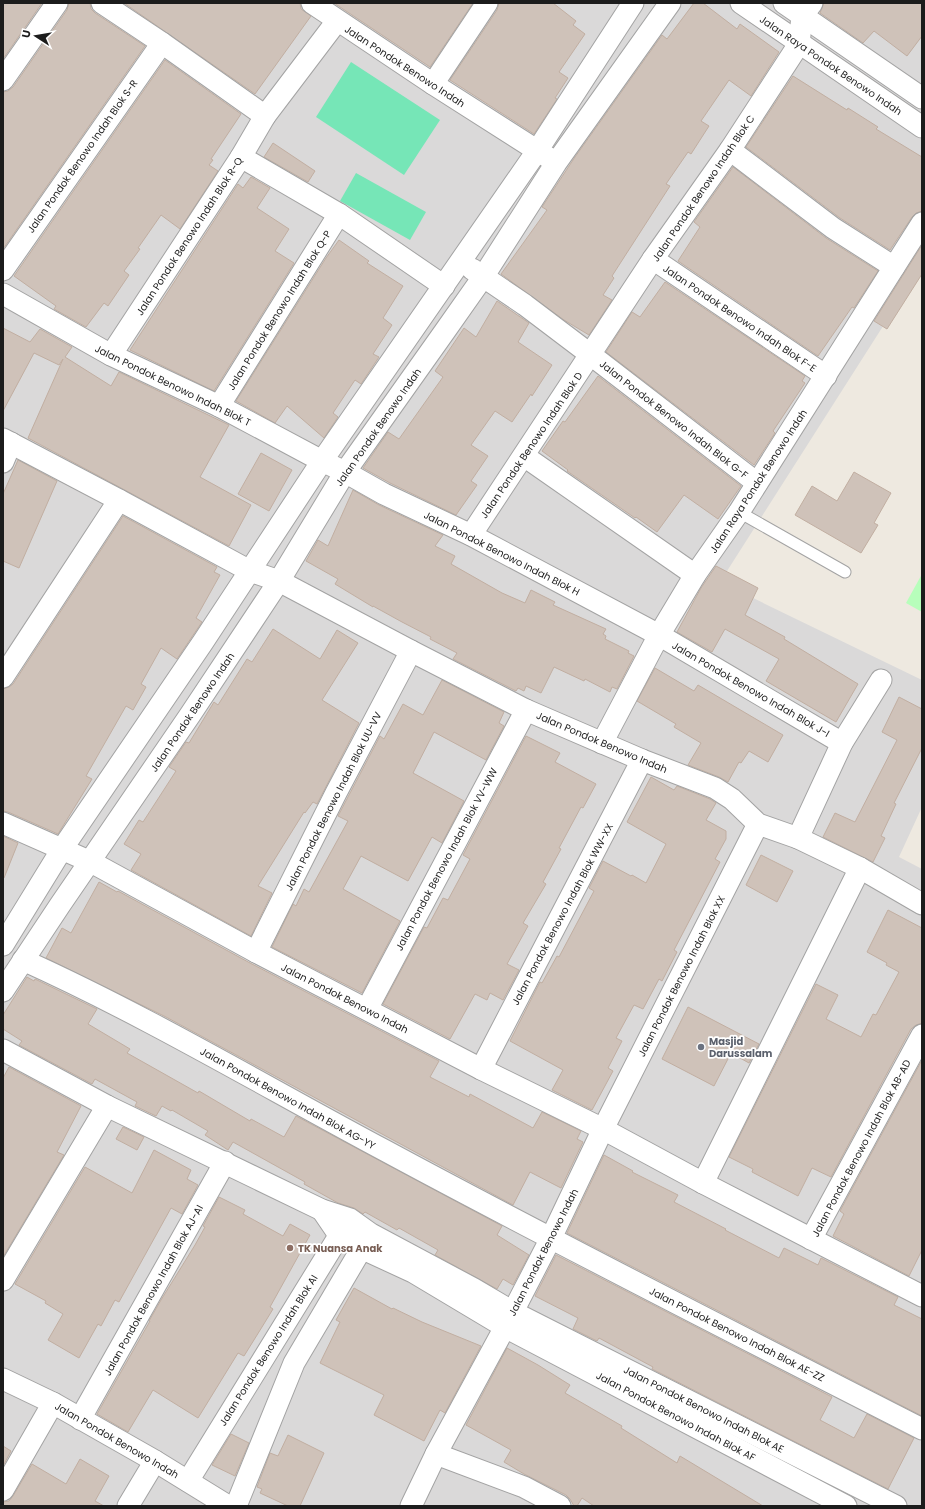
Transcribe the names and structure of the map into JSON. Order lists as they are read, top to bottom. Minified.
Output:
{"streets":{"street":["Jalan Raya Pondok Benowo Indah","Jalan Pondok Benowo Indah","Jalan Pondok Benowo Indah Blok S-R","Jalan Pondok Benowo Indah Blok C","Jalan Pondok Benowo Indah Blok R-Q","Jalan Pondok Benowo Indah Blok Q-P","Jalan Pondok Benowo Indah Blok F-E","Jalan Pondok Benowo Indah Blok T","Jalan Pondok Benowo Indah Blok G-F","Jalan Pondok Benowo Indah Blok D","Jalan Pondok Benowo Indah Blok H","Jalan Pondok Benowo Indah Blok J-I","Jalan Pondok Benowo Indah Blok UU-VV","Jalan Pondok Benowo Indah Blok VV-WW","Jalan Pondok Benowo Indah Blok WW-XX","Jalan Pondok Benowo Indah Blok XX","Jalan Pondok Benowo Indah Blok AG-YY","Jalan Pondok Benowo Indah Blok AB-AD","Jalan Pondok Benowo Indah Blok AJ-AI","Jalan Pondok Benowo Indah Blok AE-ZZ","Jalan Pondok Benowo Indah Blok AI","Jalan Pondok Benowo Indah Blok AE","Jalan Pondok Benowo Indah Blok AF"]},"crossings":[["Jalan Raya Pondok Benowo Indah","Jalan Pondok Benowo Indah"],["Jalan Raya Pondok Benowo Indah","Jalan Pondok Benowo Indah Blok C"],["Jalan Raya Pondok Benowo Indah","Jalan Pondok Benowo Indah Blok F-E"],["Jalan Raya Pondok Benowo Indah","Jalan Pondok Benowo Indah Blok G-F"],["Jalan Raya Pondok Benowo Indah","Jalan Pondok Benowo Indah Blok H"],["Jalan Raya Pondok Benowo Indah","Jalan Pondok Benowo Indah Blok J-I"],["Jalan Pondok Benowo Indah","Jalan Pondok Benowo Indah Blok R-Q"],["Jalan Pondok Benowo Indah","Jalan Pondok Benowo Indah Blok T"],["Jalan Pondok Benowo Indah","Jalan Pondok Benowo Indah Blok H"],["Jalan Pondok Benowo Indah","Jalan Pondok Benowo Indah Blok UU-VV"],["Jalan Pondok Benowo Indah","Jalan Pondok Benowo Indah Blok VV-WW"],["Jalan Pondok Benowo Indah","Jalan Pondok Benowo Indah Blok WW-XX"],["Jalan Pondok Benowo Indah","Jalan Pondok Benowo Indah Blok XX"],["Jalan Pondok Benowo Indah","Jalan Pondok Benowo Indah Blok AG-YY"],["Jalan Pondok Benowo Indah","Jalan Pondok Benowo Indah Blok AB-AD"],["Jalan Pondok Benowo Indah","Jalan Pondok Benowo Indah Blok AJ-AI"],["Jalan Pondok Benowo Indah","Jalan Pondok Benowo Indah Blok AE-ZZ"],["Jalan Pondok Benowo Indah","Jalan Pondok Benowo Indah Blok AI"],["Jalan Pondok Benowo Indah","Jalan Pondok Benowo Indah Blok AE"],["Jalan Pondok Benowo Indah","Jalan Pondok Benowo Indah Blok AF"],["Jalan Pondok Benowo Indah Blok C","Jalan Pondok Benowo Indah Blok F-E"],["Jalan Pondok Benowo Indah Blok C","Jalan Pondok Benowo Indah Blok G-F"],["Jalan Pondok Benowo Indah Blok C","Jalan Pondok Benowo Indah Blok D"],["Jalan Pondok Benowo Indah Blok R-Q","Jalan Pondok Benowo Indah Blok T"],["Jalan Pondok Benowo Indah Blok Q-P","Jalan Pondok Benowo Indah Blok T"],["Jalan Pondok Benowo Indah Blok T","Jalan Pondok Benowo Indah Blok H"],["Jalan Pondok Benowo Indah Blok G-F","Jalan Pondok Benowo Indah Blok D"],["Jalan Pondok Benowo Indah Blok D","Jalan Pondok Benowo Indah Blok H"],["Jalan Pondok Benowo Indah Blok H","Jalan Pondok Benowo Indah Blok J-I"],["Jalan Pondok Benowo Indah Blok AG-YY","Jalan Pondok Benowo Indah Blok AE-ZZ"],["Jalan Pondok Benowo Indah Blok AE","Jalan Pondok Benowo Indah Blok AF"]],"places":["Masjid Darussalam","TK Nuansa Anak"],"north":"left"}
